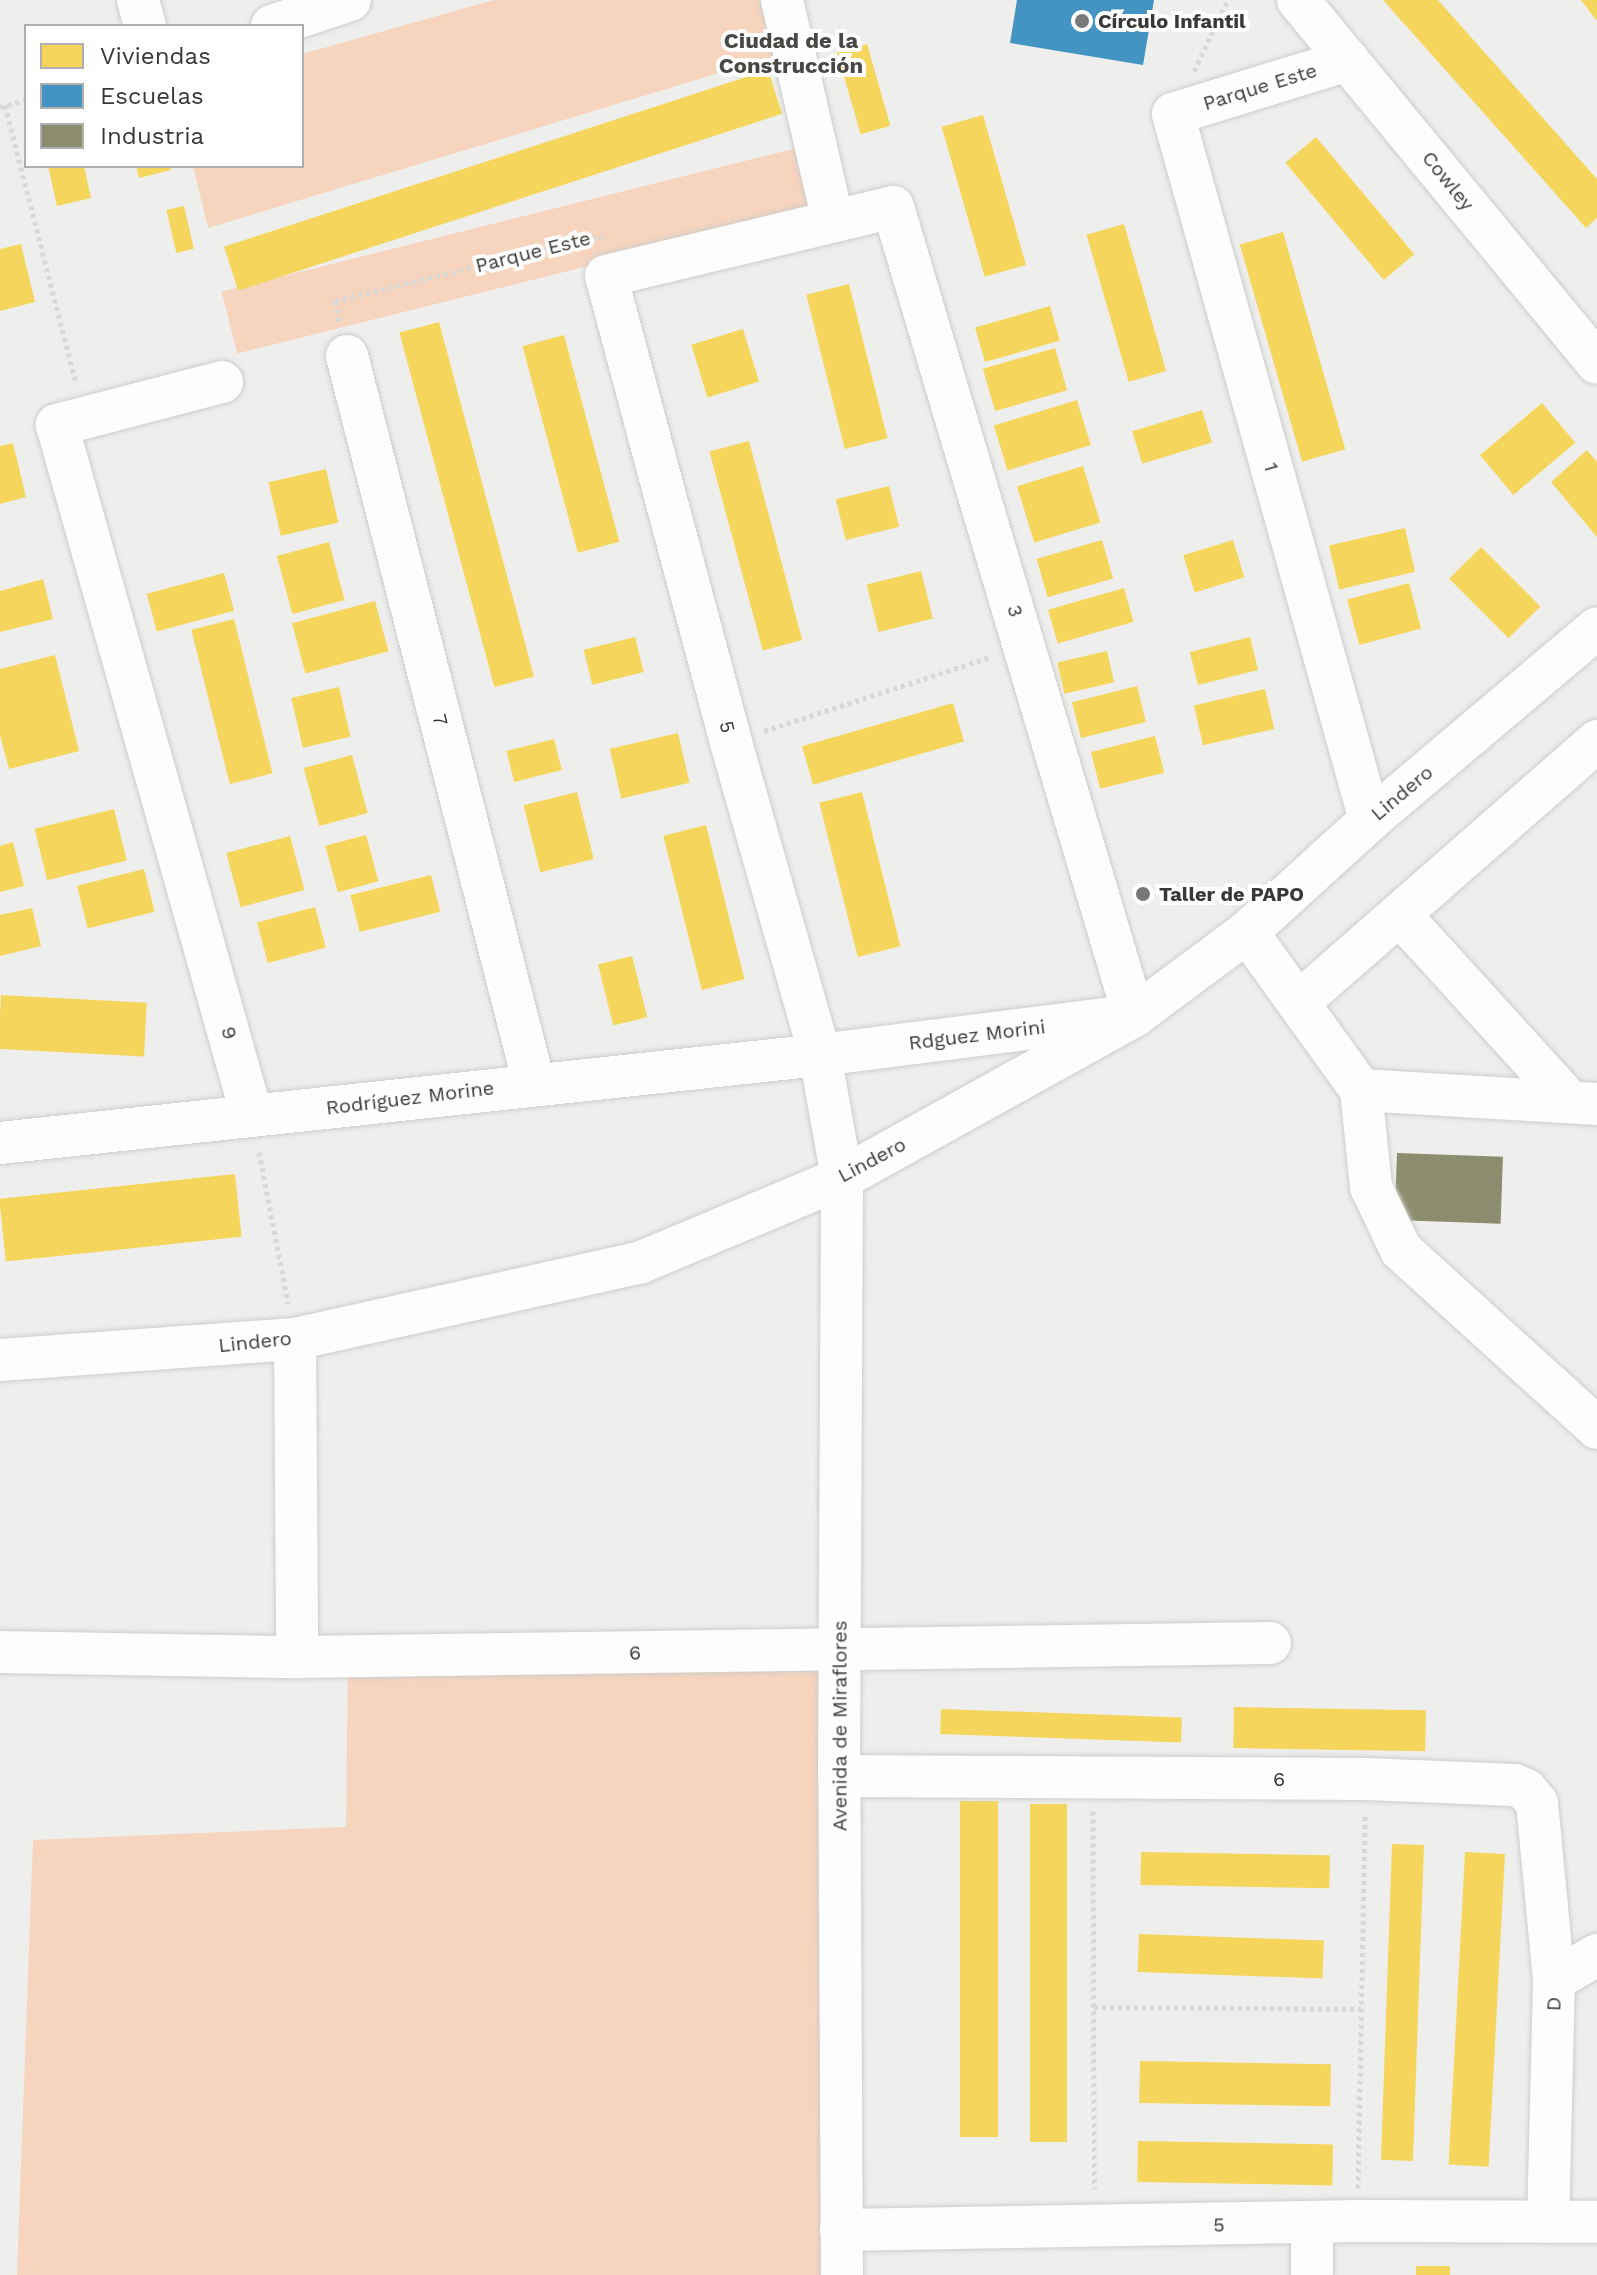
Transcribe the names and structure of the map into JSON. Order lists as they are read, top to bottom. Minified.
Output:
{"streets":{"street":["Parque Este","Cowley","1","3","7","5","Lindero","9","Rdguez Morini","Rodríguez Morine","6","Avenida de Miraflores","D"]},"crossings":[["Parque Este","Cowley"],["Parque Este","1"],["Parque Este","3"],["Parque Este","7"],["Parque Este","5"],["1","Lindero"],["3","Lindero"],["3","Rdguez Morini"],["7","Rodríguez Morine"],["5","Lindero"],["5","Rdguez Morini"],["5","Rodríguez Morine"],["5","Avenida de Miraflores"],["5","D"],["Lindero","Rdguez Morini"],["Lindero","Avenida de Miraflores"],["9","Rodríguez Morine"],["Rdguez Morini","Rodríguez Morine"],["6","Avenida de Miraflores"],["6","D"]],"districts":["Ciudad de la Construcción"],"places":["Círculo Infantil","Taller de PAPO"],"legend":["Viviendas","Escuelas","Industria"]}
